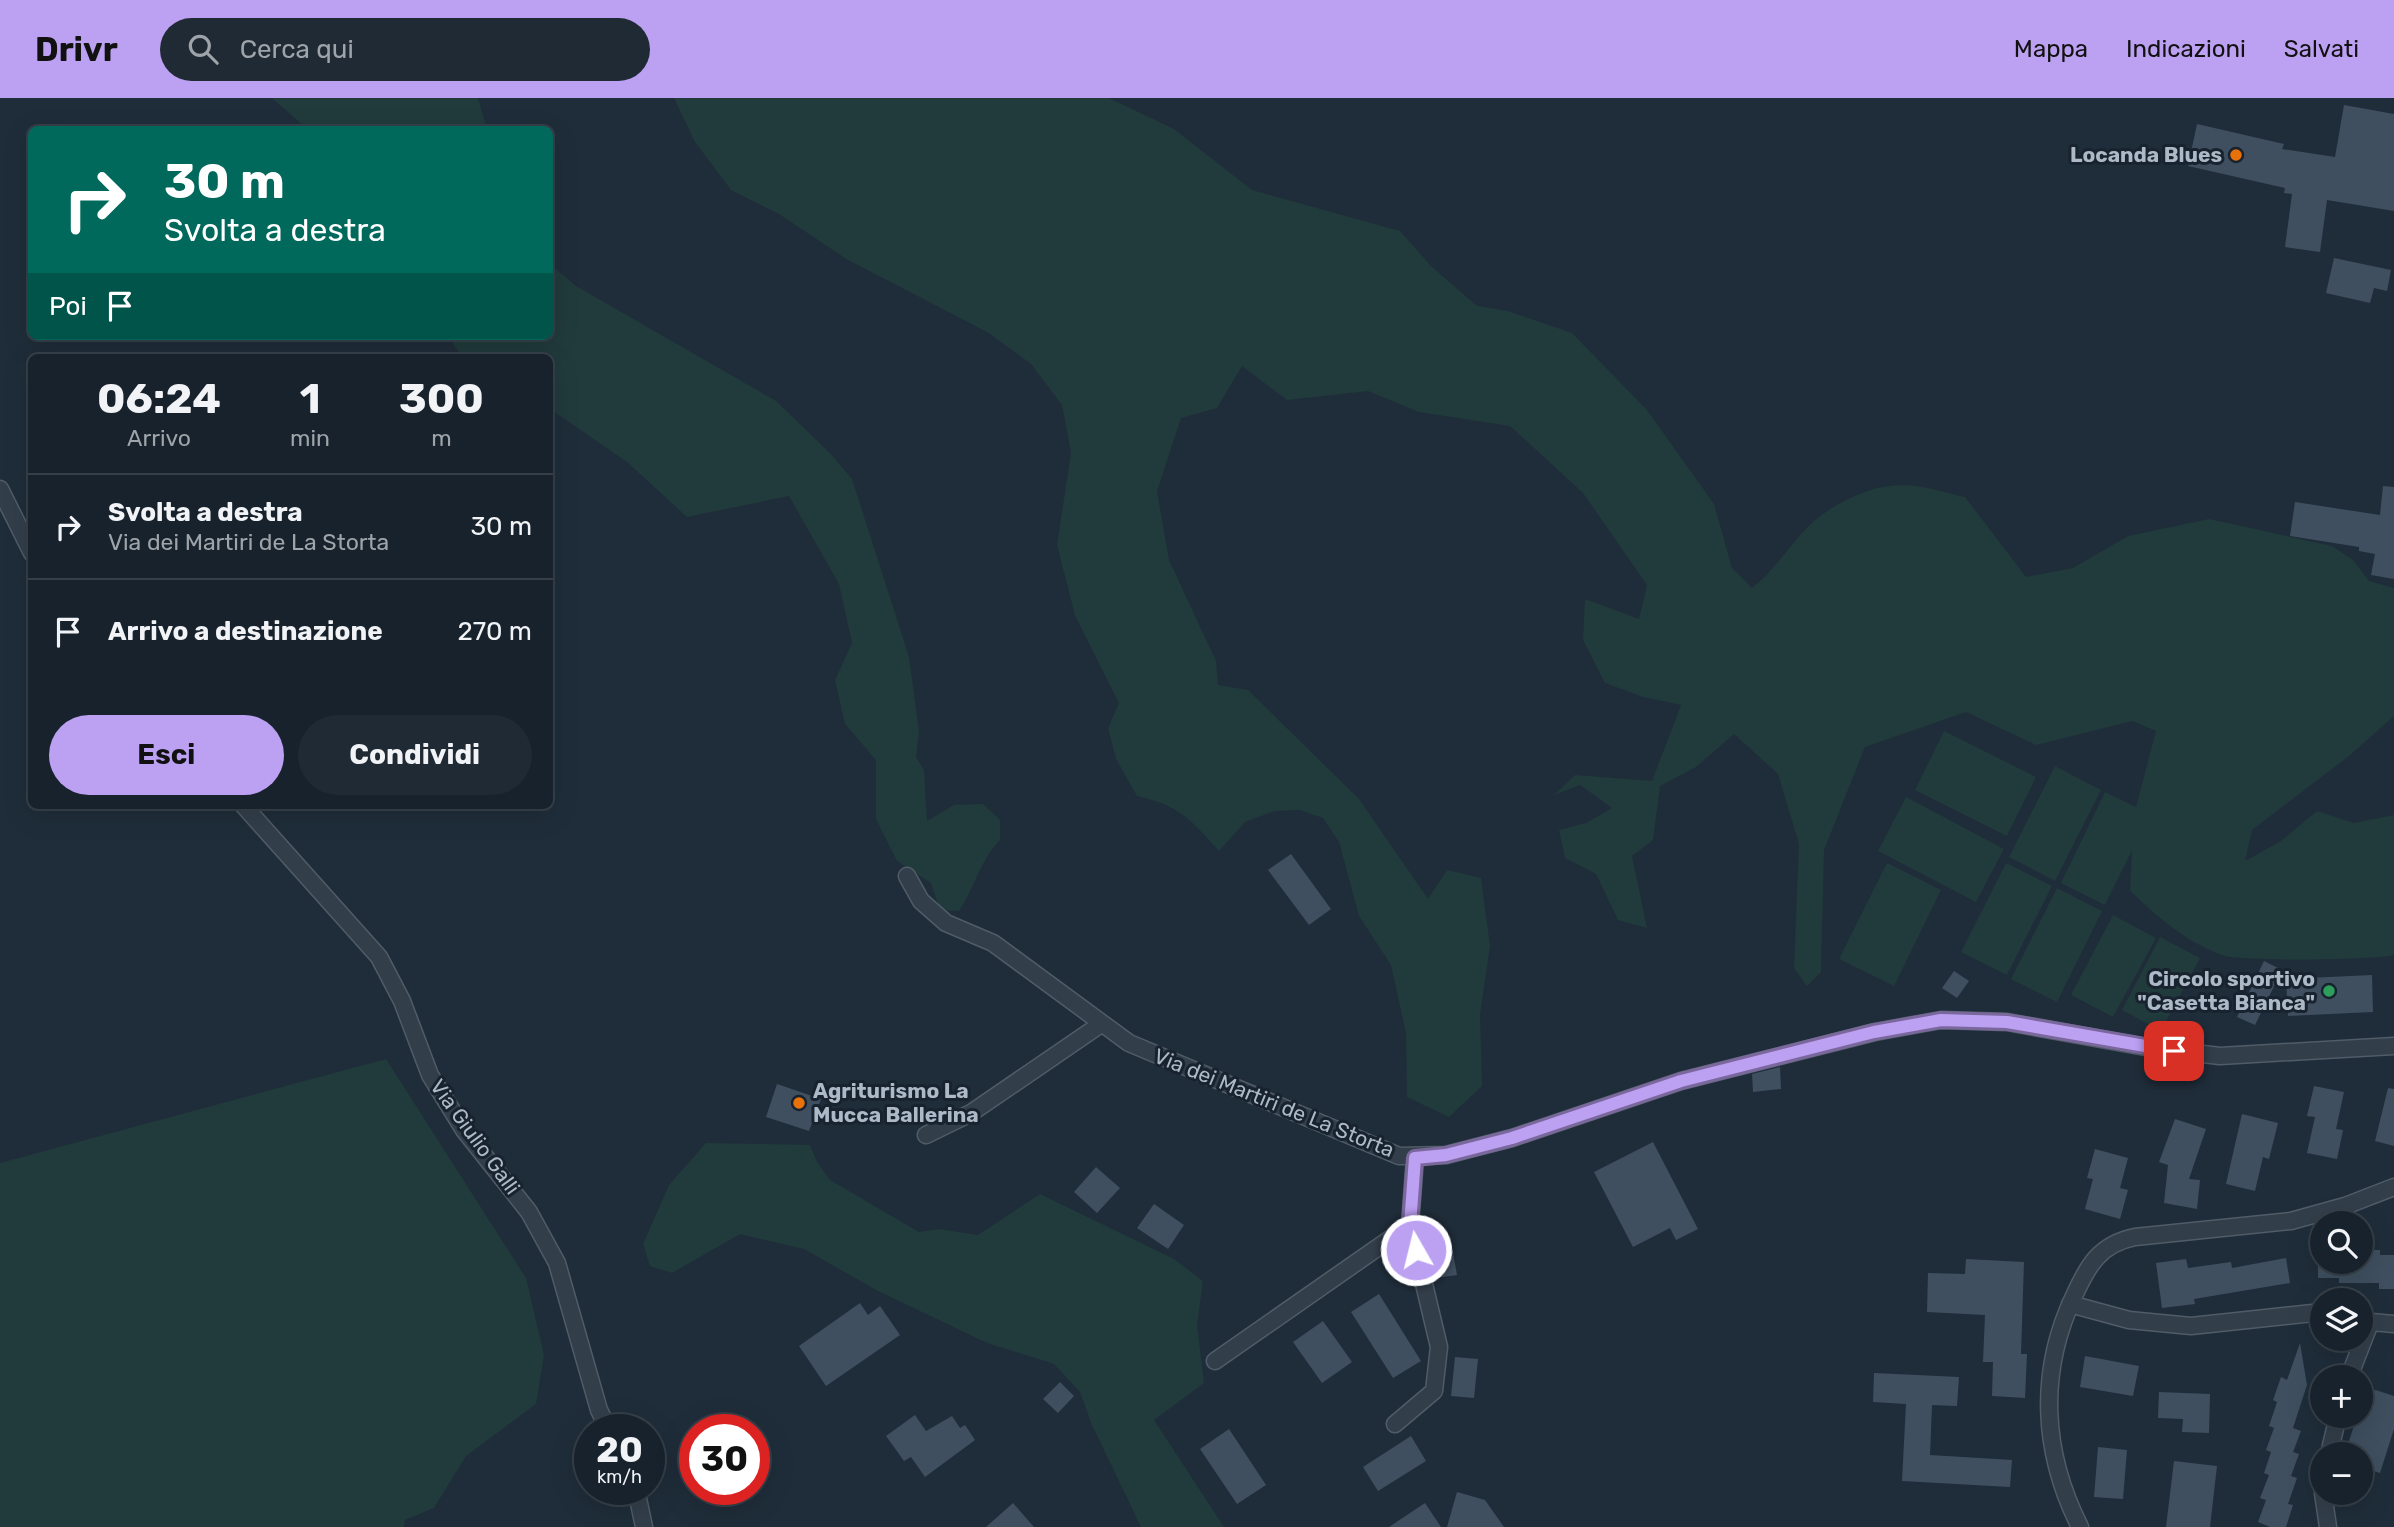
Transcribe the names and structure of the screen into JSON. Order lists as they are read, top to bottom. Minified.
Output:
{"streets":{"street":["Via dei Martiri de La Storta","Via Giulio Galli"]},"places":["Locanda Blues","Circolo sportivo \"Casetta Bianca\"","Agriturismo La Mucca Ballerina"],"page":{"header":"Drivr","search":"Cerca qui","nav":["Mappa","Indicazioni","Salvati"],"turn":["30 m","Svolta a destra"],"then":"Poi","eta":["06:24","Arrivo","1","min","300","m"],"list":[{"name":"Svolta a destra","note":"Via dei Martiri de La Storta","value":"30 m"},{"name":"Arrivo a destinazione","value":"270 m"}],"buttons":["Esci","Condividi"],"map_buttons":["+","−"],"speed":"20 km/h","limit":"30"}}
